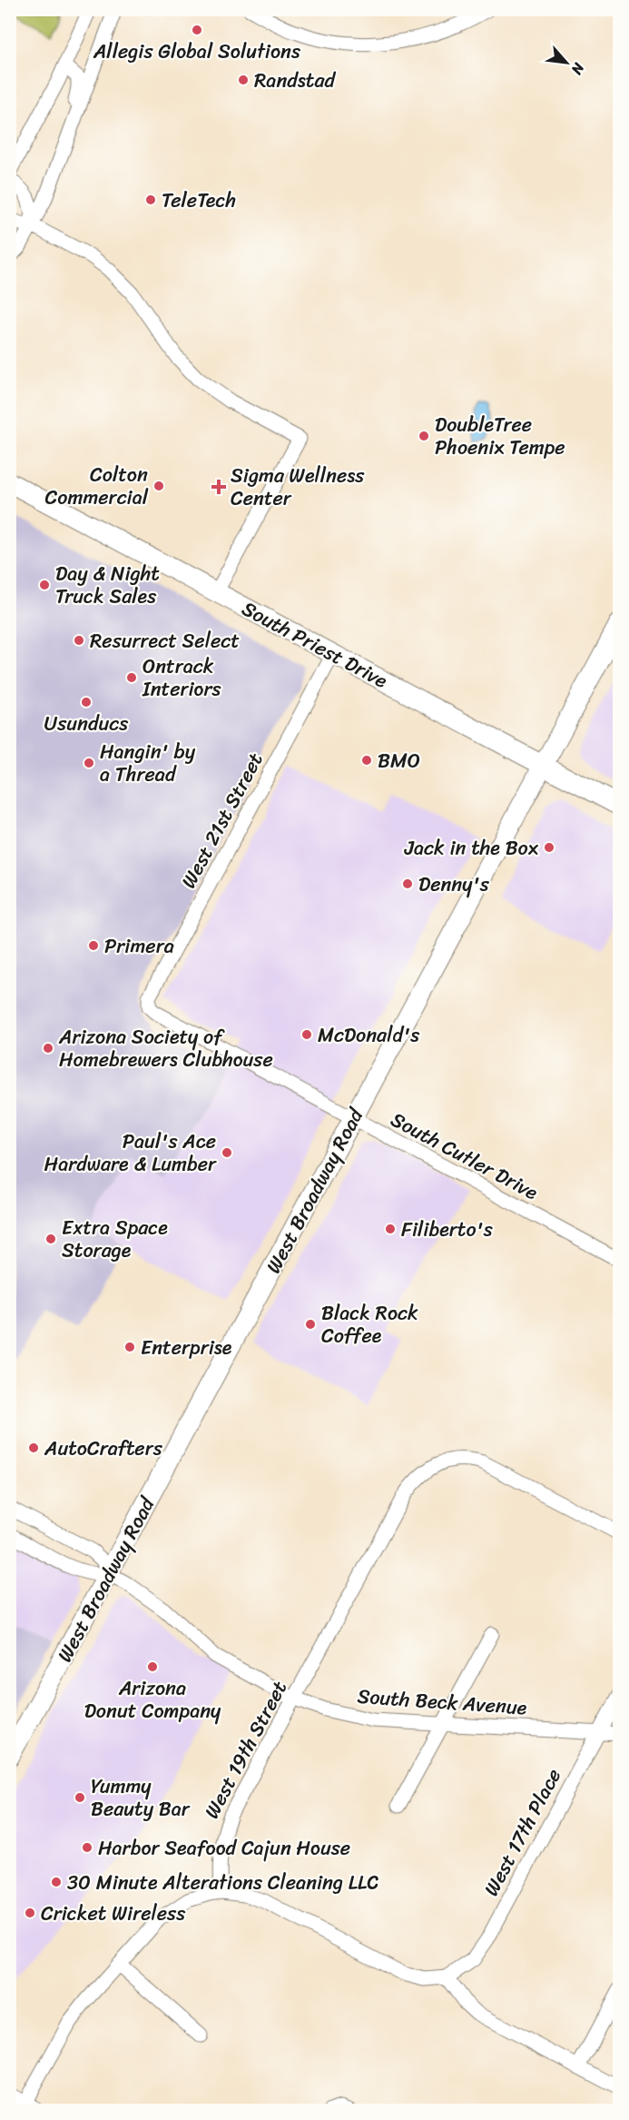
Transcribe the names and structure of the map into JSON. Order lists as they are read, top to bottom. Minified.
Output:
{"streets":{"main road":["South Priest Drive","West Broadway Road"],"street":["West 21st Street","South Cutler Drive","South Beck Avenue","West 19th Street","West 17th Place"]},"crossings":[["South Priest Drive","West 21st Street"],["South Priest Drive","West Broadway Road"],["West 21st Street","South Cutler Drive"],["South Cutler Drive","West Broadway Road"],["West Broadway Road","South Beck Avenue"],["South Beck Avenue","West 19th Street"],["South Beck Avenue","West 17th Place"]],"places":{"other":["Allegis Global Solutions","Randstad","TeleTech","DoubleTree Phoenix Tempe","Colton Commercial","Day & Night Truck Sales","Resurrect Select","Ontrack Interiors","Usunducs","BMO","Hangin' by a Thread","Jack in the Box","Denny's","Primera","McDonald's","Arizona Society of Homebrewers Clubhouse","Paul's Ace Hardware & Lumber","Filiberto's","Extra Space Storage","Black Rock Coffee","Enterprise","AutoCrafters","Arizona Donut Company","Yummy Beauty Bar","Harbor Seafood Cajun House","30 Minute Alterations Cleaning LLC","Cricket Wireless"],"health":["Sigma Wellness Center"]},"north":"bottom right"}
